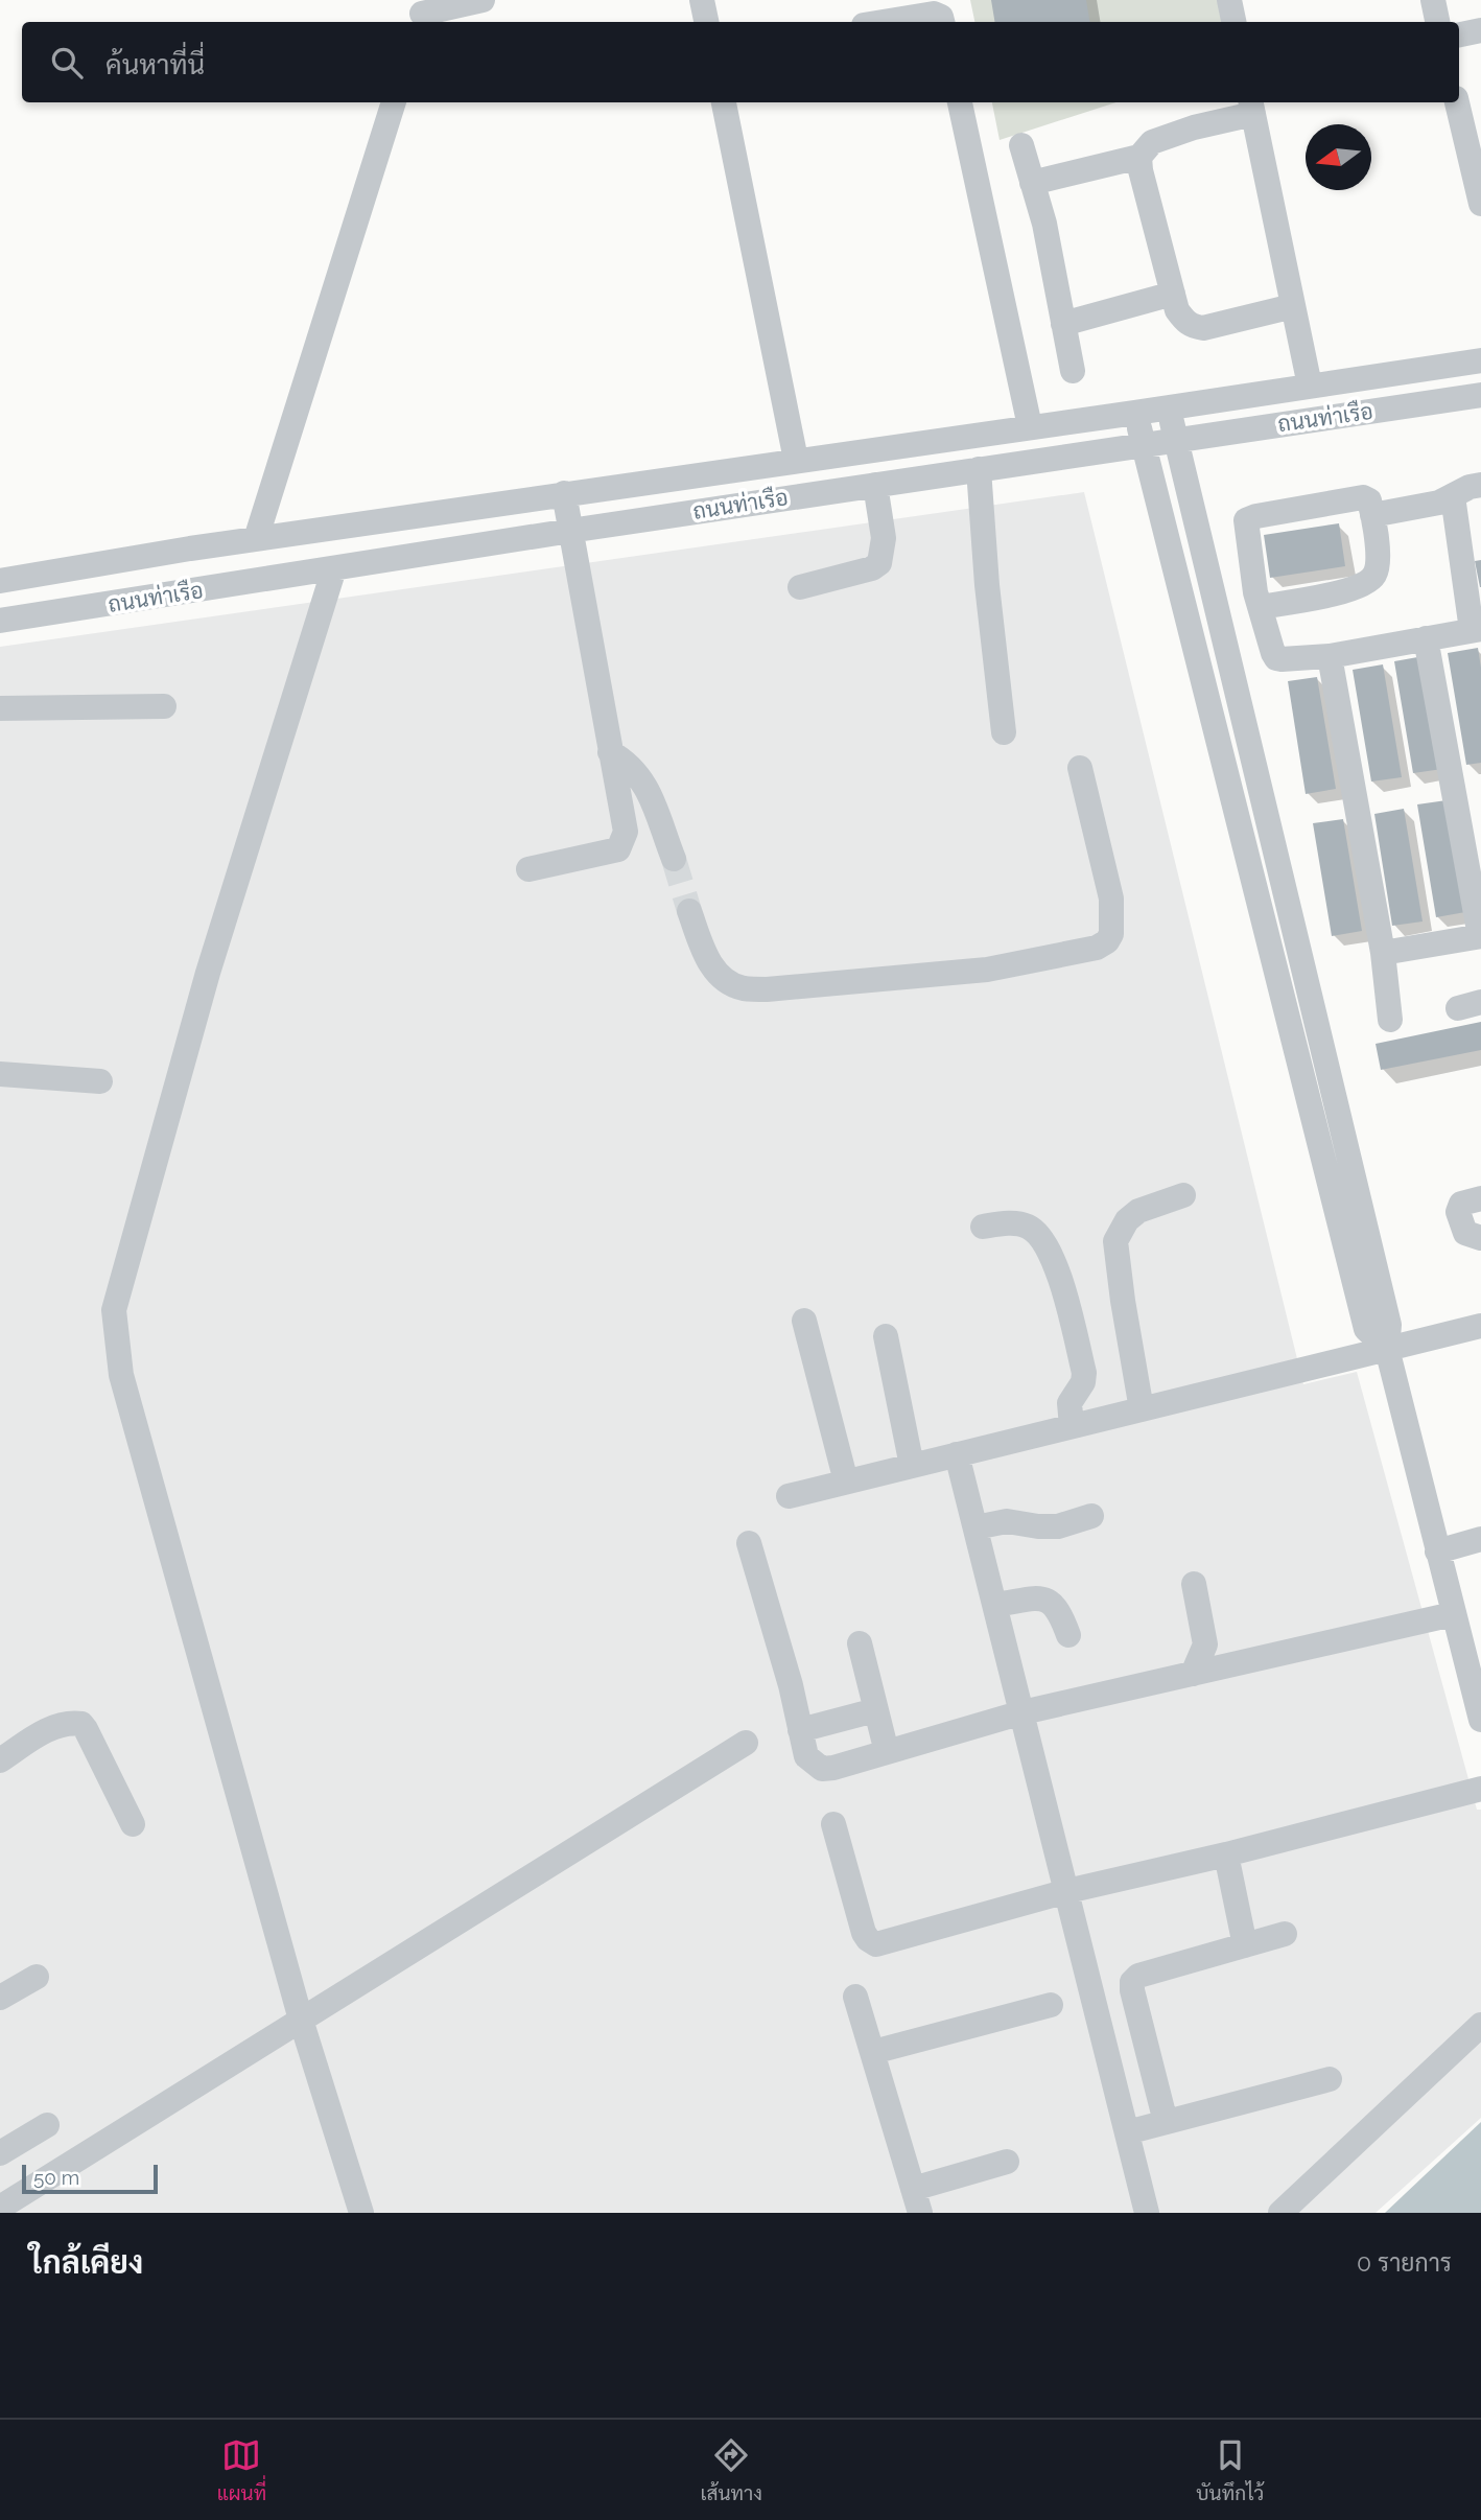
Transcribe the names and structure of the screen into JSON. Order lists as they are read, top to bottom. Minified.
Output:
{"streets":{"street":["ถนนท่าเรือ"]},"scale_bar":"50 m","north":"left","page":{"search":"ค้นหาที่นี่","scale":"50 m","heading":["ใกล้เคียง","0 รายการ"],"nav":["แผนที่","เส้นทาง","บันทึกไว้"]}}
